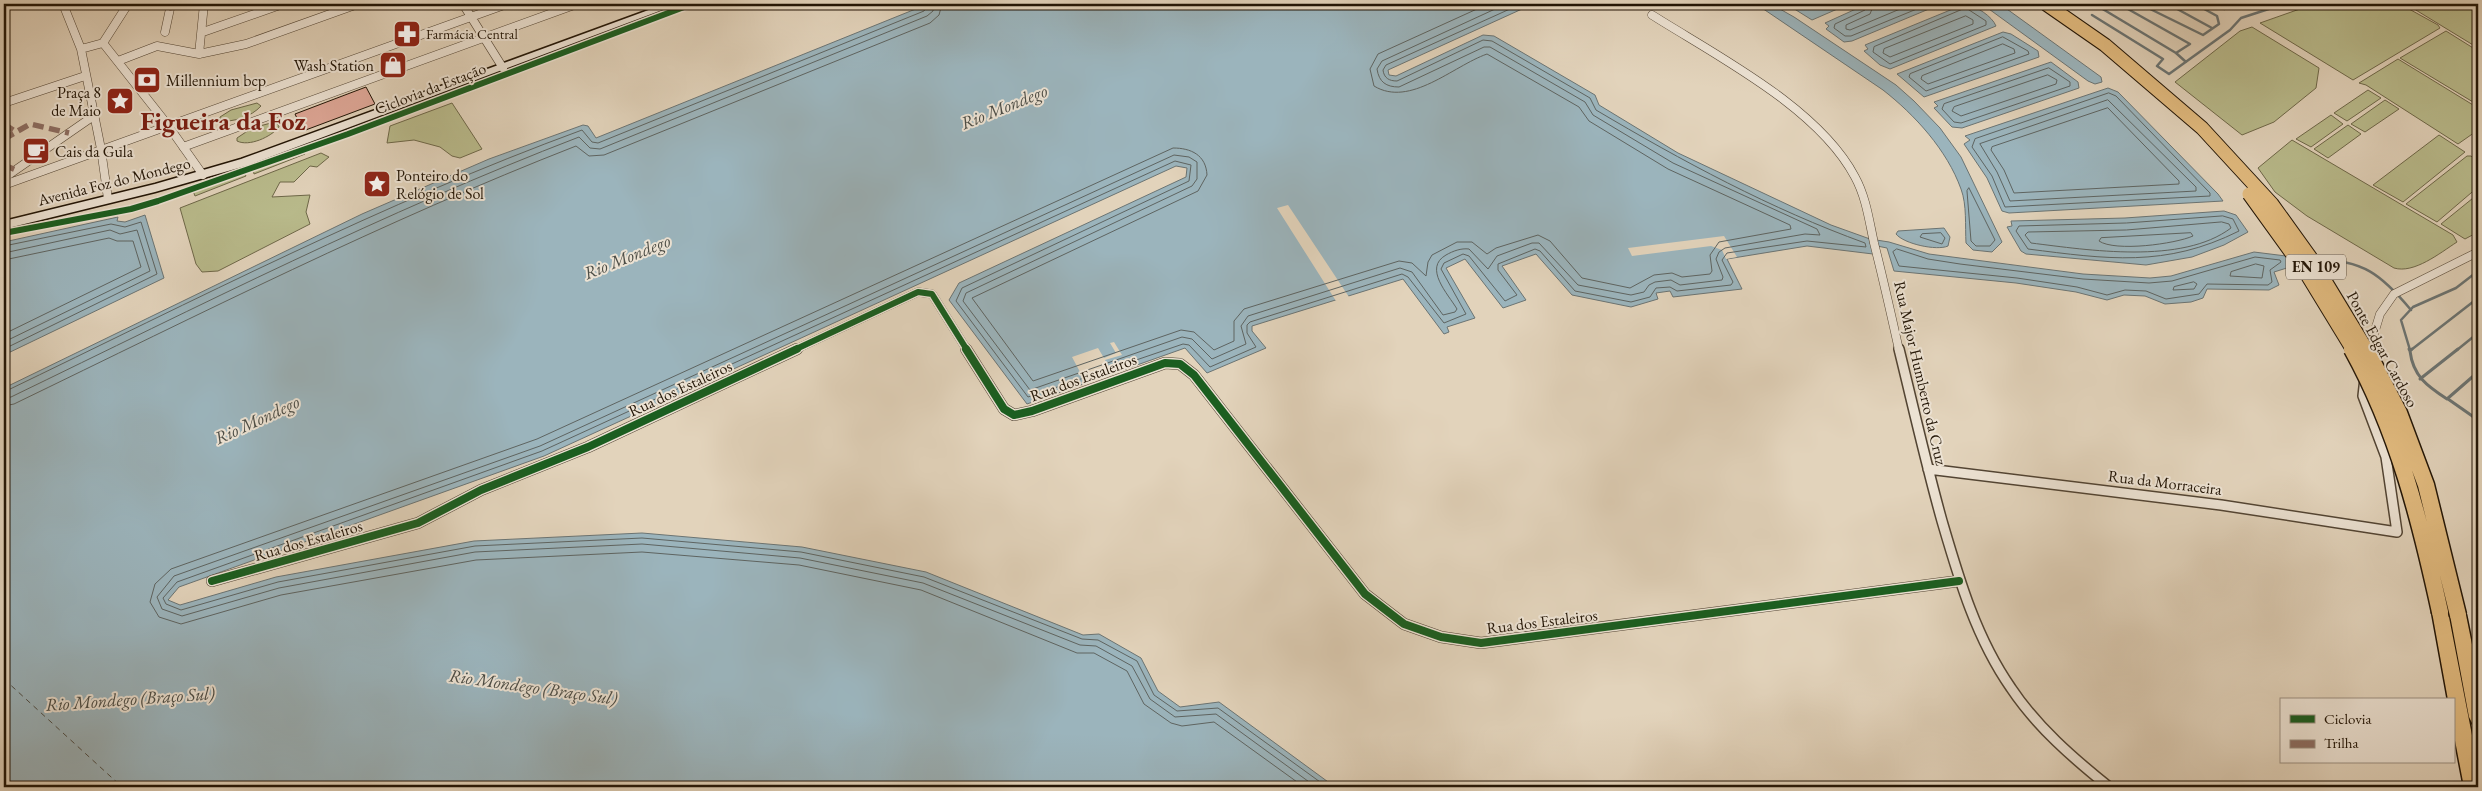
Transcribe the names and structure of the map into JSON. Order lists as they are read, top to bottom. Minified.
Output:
{"streets":{"main road":["Avenida Foz do Mondego","EN 109","Ponte Edgar Cardoso"],"street":["Rua Major Humberto da Cruz","Rua dos Estaleiros","Rua da Morraceira"],"cycle path":["Ciclovia da Estação"]},"crossings":[["EN 109","Ponte Edgar Cardoso"],["Rua Major Humberto da Cruz","Rua dos Estaleiros"],["Rua Major Humberto da Cruz","Rua da Morraceira"]],"districts":["Figueira da Foz"],"water":["Rio Mondego","Rio Mondego (Braço Sul)"],"places":{"pharmacy":["Farmácia Central"],"shop":["Wash Station"],"bank":["Millennium bcp"],"place":["Praça 8 de Maio","Ponteiro do Relógio de Sol"],"cafe":["Cais da Gula"]},"legend":["Ciclovia","Trilha"]}
